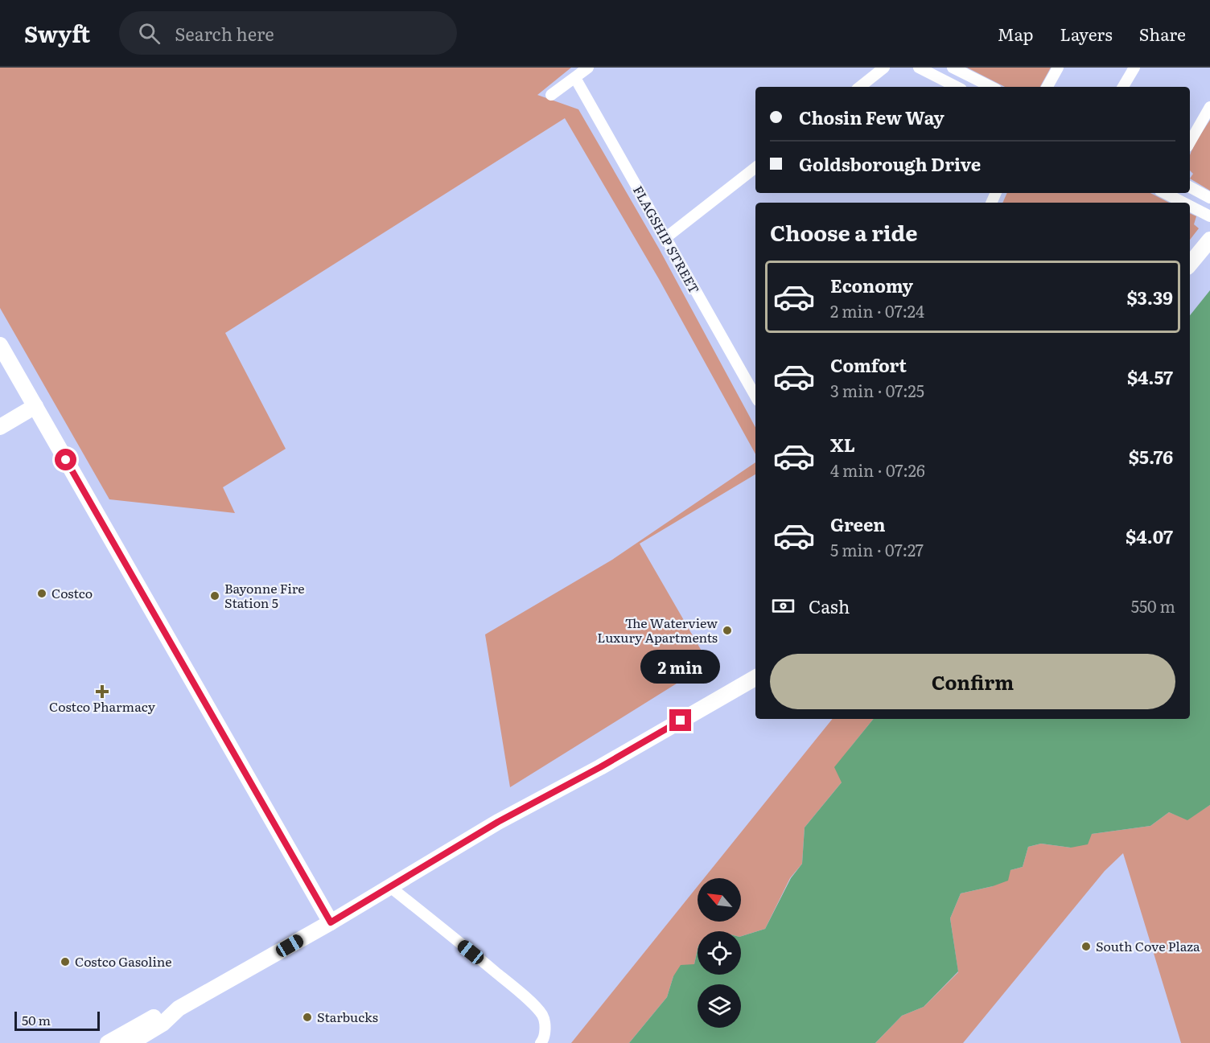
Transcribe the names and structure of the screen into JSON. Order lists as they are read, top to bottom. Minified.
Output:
{"streets":{"street":["FLAGSHIP STREET"]},"places":{"other":["Costco","Bayonne Fire Station 5","The Waterview Luxury Apartments","South Cove Plaza","Costco Gasoline","Starbucks"],"health":["Costco Pharmacy"]},"scale_bar":"50 m","north":"top left","page":{"header":"Swyft","search":"Search here","nav":["Map","Layers","Share"],"banner":["Chosin Few Way","Goldsborough Drive"],"heading":"Choose a ride","list":[{"name":"Economy","note":"2 min · 07:24","value":"$3.39"},{"name":"Comfort","note":"3 min · 07:25","value":"$4.57"},{"name":"XL","note":"4 min · 07:26","value":"$5.76"},{"name":"Green","note":"5 min · 07:27","value":"$4.07"}],"pay":["Cash","550 m"],"buttons":"Confirm","bubble":"2 min","scale":"50 m"}}
